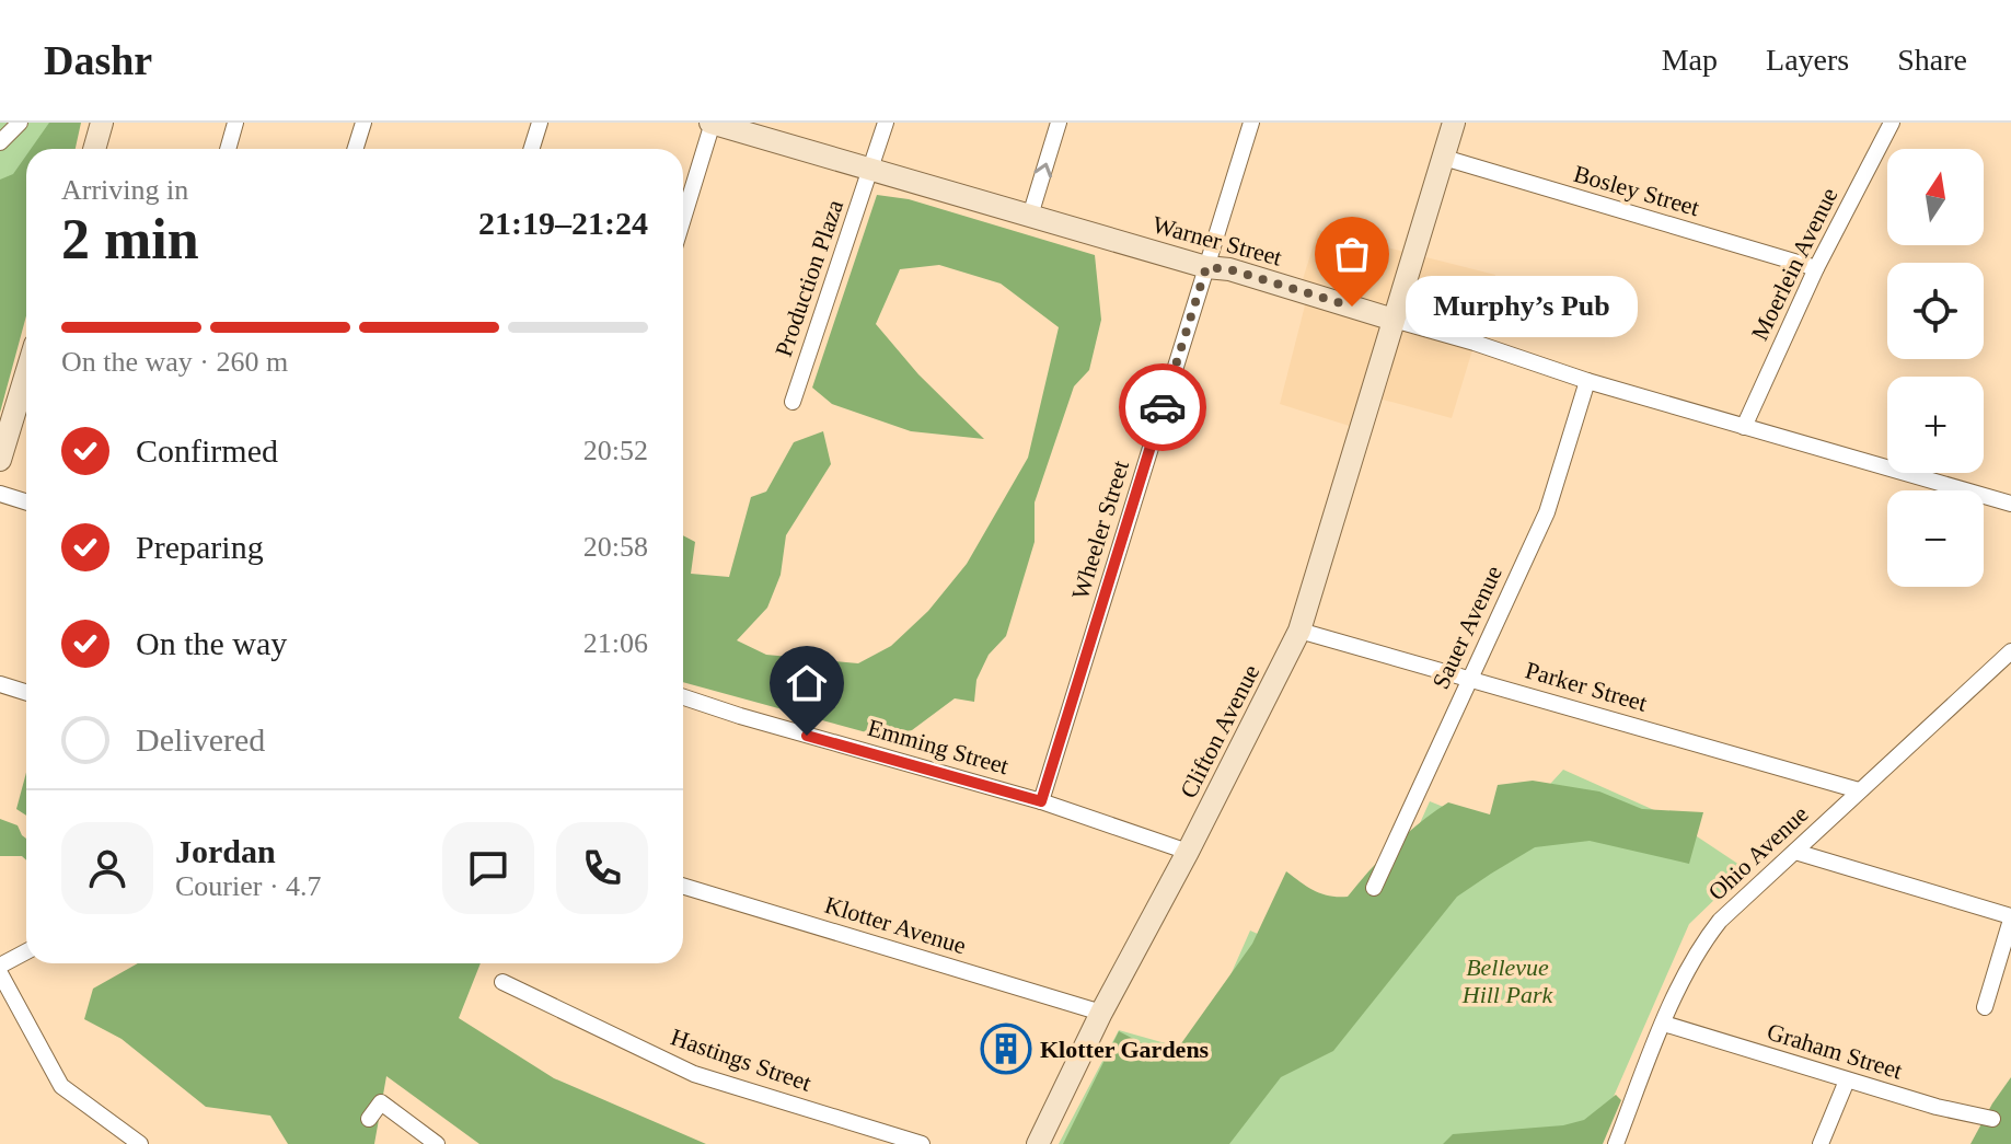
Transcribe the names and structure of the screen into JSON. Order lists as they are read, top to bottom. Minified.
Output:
{"streets":{"main road":["Warner Street","Clifton Avenue"],"street":["Bosley Street","Moerlein Avenue","Production Plaza","Wheeler Street","Sauer Avenue","Parker Street","Emming Street","Ohio Avenue","Klotter Avenue","Graham Street","Hastings Street"]},"crossings":[["Bosley Street","Moerlein Avenue"],["Bosley Street","Clifton Avenue"],["Warner Street","Moerlein Avenue"],["Warner Street","Production Plaza"],["Warner Street","Wheeler Street"],["Warner Street","Sauer Avenue"],["Warner Street","Clifton Avenue"],["Wheeler Street","Emming Street"],["Sauer Avenue","Parker Street"],["Parker Street","Clifton Avenue"],["Parker Street","Ohio Avenue"],["Clifton Avenue","Emming Street"],["Clifton Avenue","Klotter Avenue"],["Ohio Avenue","Graham Street"]],"parks":["Bellevue Hill Park"],"places":{"other":["Murphy’s Pub"],"building":["Klotter Gardens"]},"north":"top","page":{"header":"Dashr","nav":["Map","Layers","Share"],"map_buttons":["+","−"],"heading":["2 min","Arriving in","21:19–21:24"],"panel":["Jordan","Courier · 4.7"],"bubble":"Murphy’s Pub","bar":"On the way · 260 m","list":[["Confirmed","20:52"],["Preparing","20:58"],["On the way","21:06"],"Delivered"]}}
